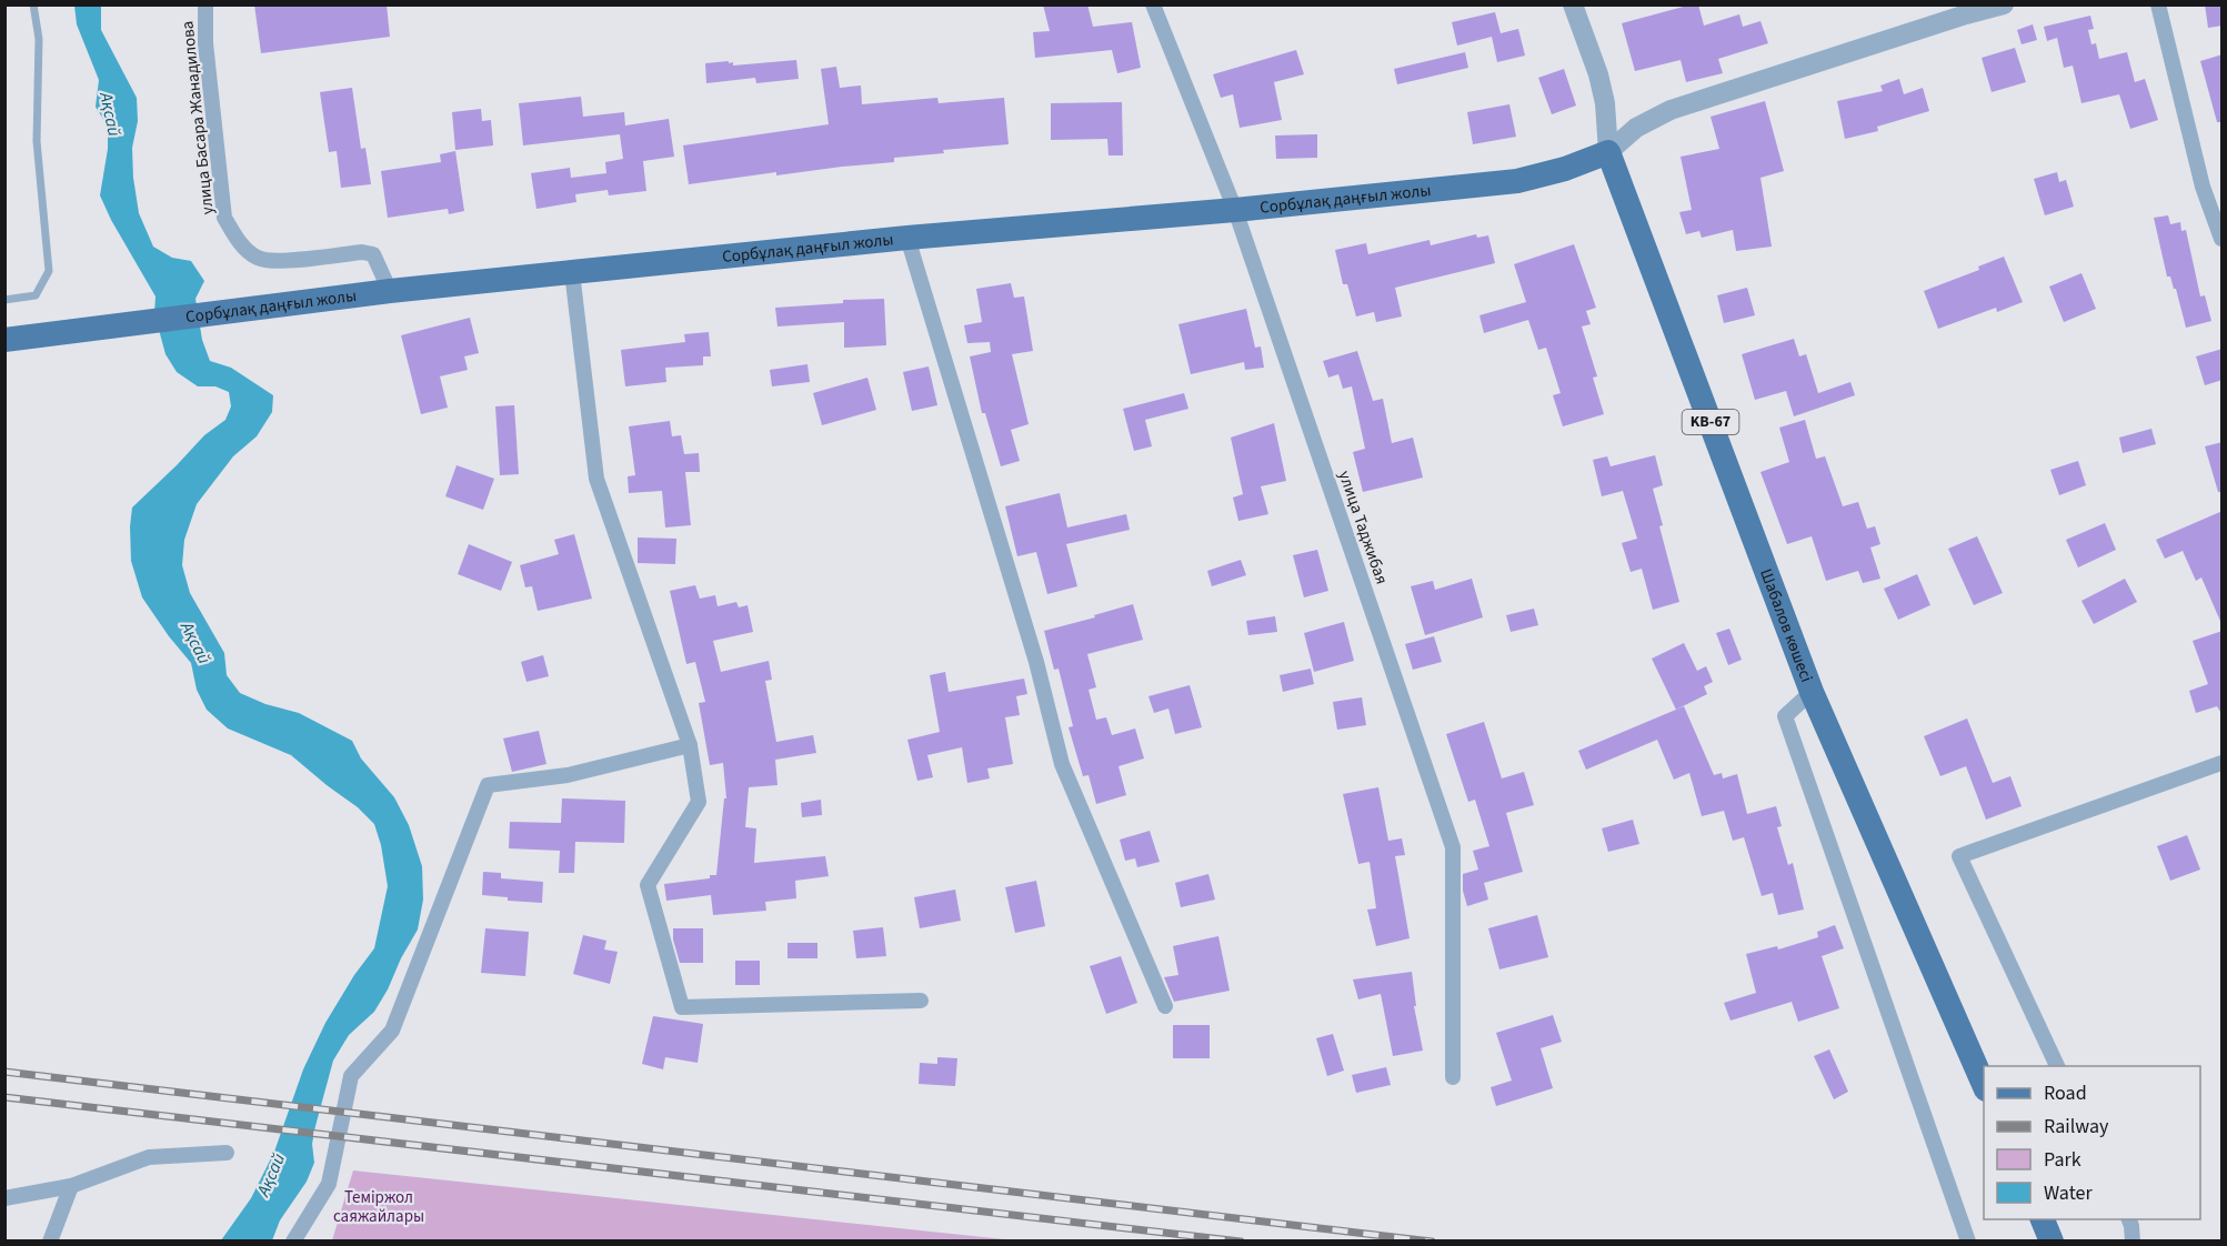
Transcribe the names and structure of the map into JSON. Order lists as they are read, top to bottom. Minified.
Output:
{"streets":{"main road":["Сорбұлақ даңғыл жолы","KB-67","Шабалов көшесі"],"street":["улица Басара Жанадилова","улица Таджибая"]},"crossings":[["улица Басара Жанадилова","Сорбұлақ даңғыл жолы"],["Сорбұлақ даңғыл жолы","улица Таджибая"],["Сорбұлақ даңғыл жолы","Шабалов көшесі"]],"water":["Ақсай"],"parks":["Теміржол саяжайлары"],"legend":["Road","Railway","Park","Water"]}
